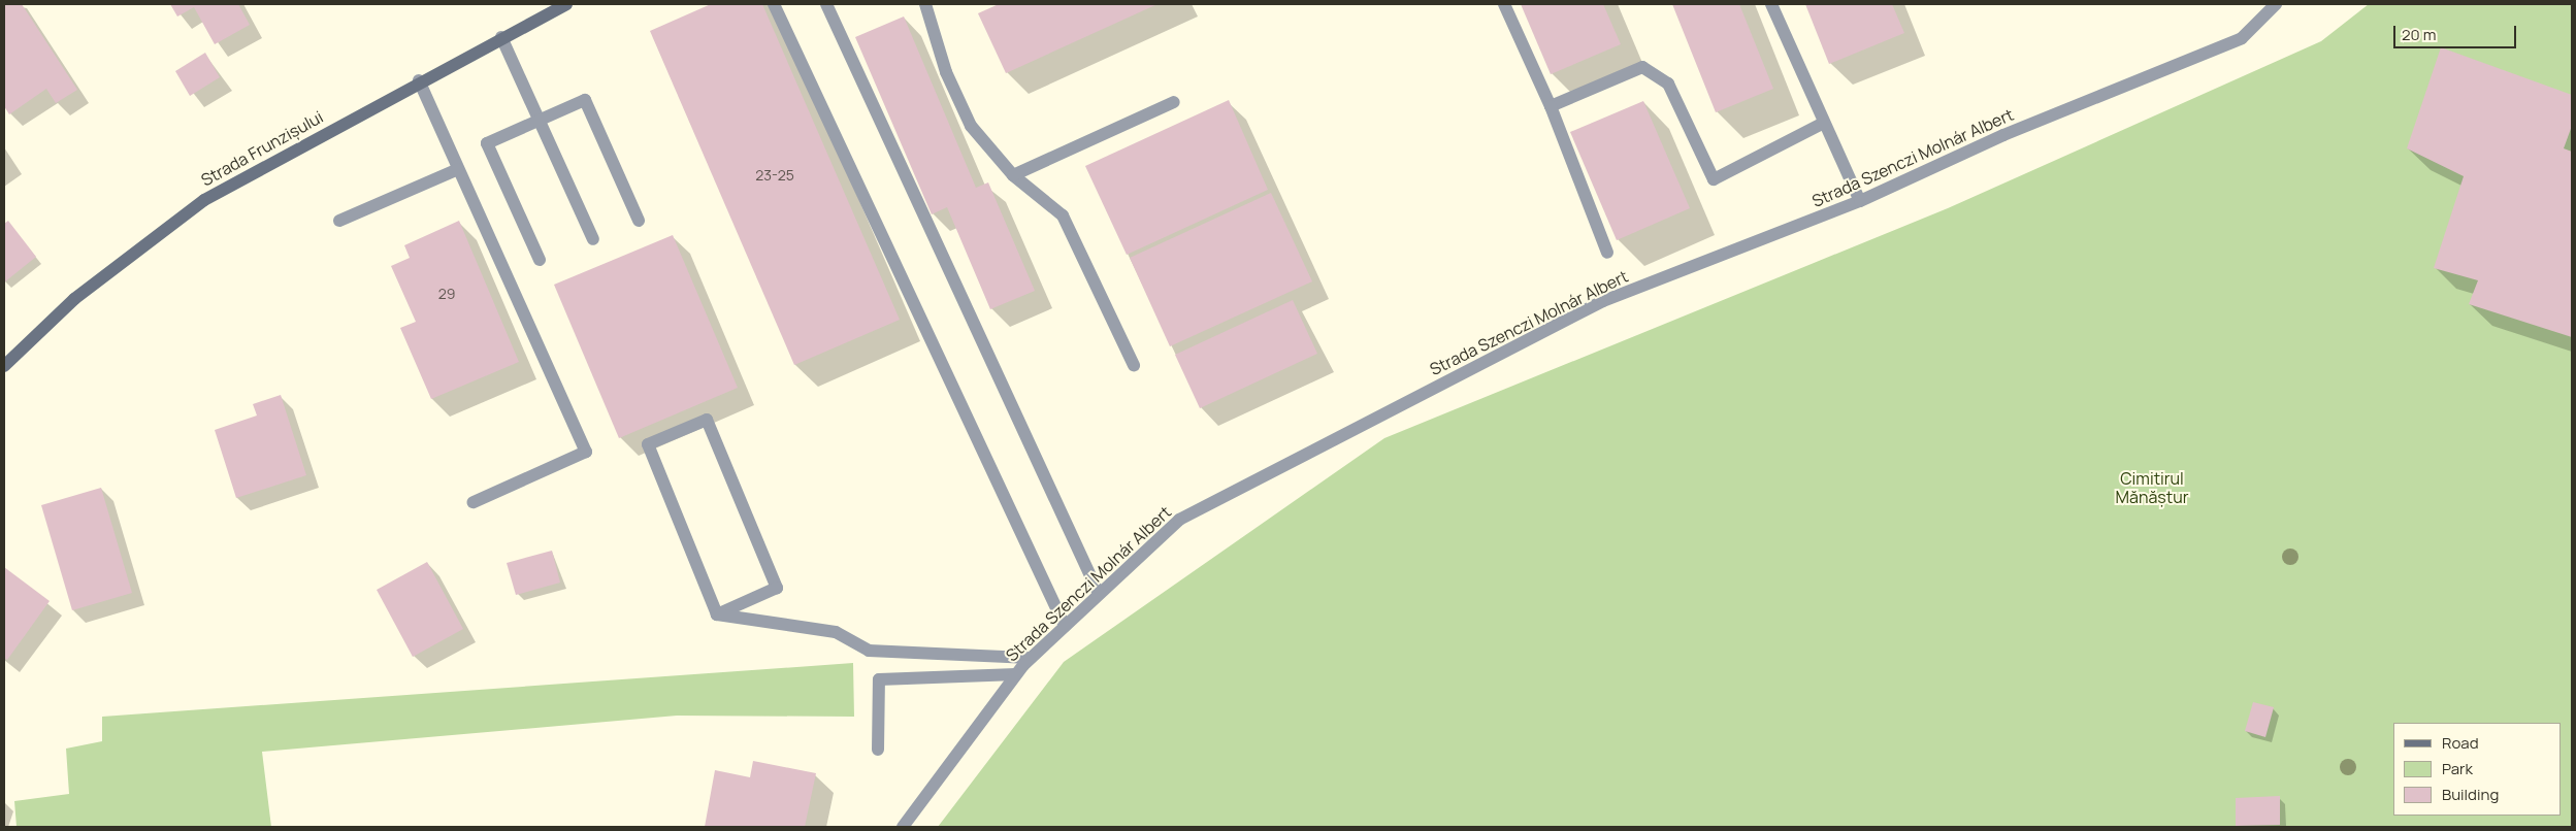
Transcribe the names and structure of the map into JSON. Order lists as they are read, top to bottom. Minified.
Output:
{"streets":{"main road":["Strada Frunzișului"],"lane":["Strada Szenczi Molnár Albert"]},"parks":["Cimitirul Mănăștur"],"house_numbers":["23-25","29"],"legend":["Road","Park","Building"],"scale_bar":"20 m"}
